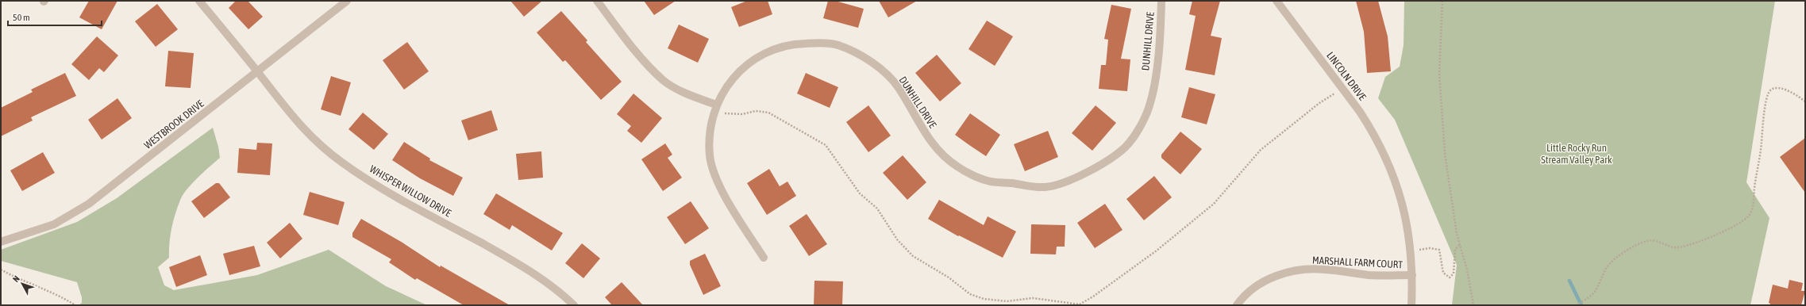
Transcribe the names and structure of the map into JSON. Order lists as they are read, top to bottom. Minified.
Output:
{"streets":{"street":["DUNHILL DRIVE","LINCOLN DRIVE","WESTBROOK DRIVE","WHISPER WILLOW DRIVE","MARSHALL FARM COURT"]},"crossings":[["LINCOLN DRIVE","MARSHALL FARM COURT"],["WESTBROOK DRIVE","WHISPER WILLOW DRIVE"]],"parks":["Little Rocky Run Stream Valley Park"],"scale_bar":"50 m","north":"top left"}
